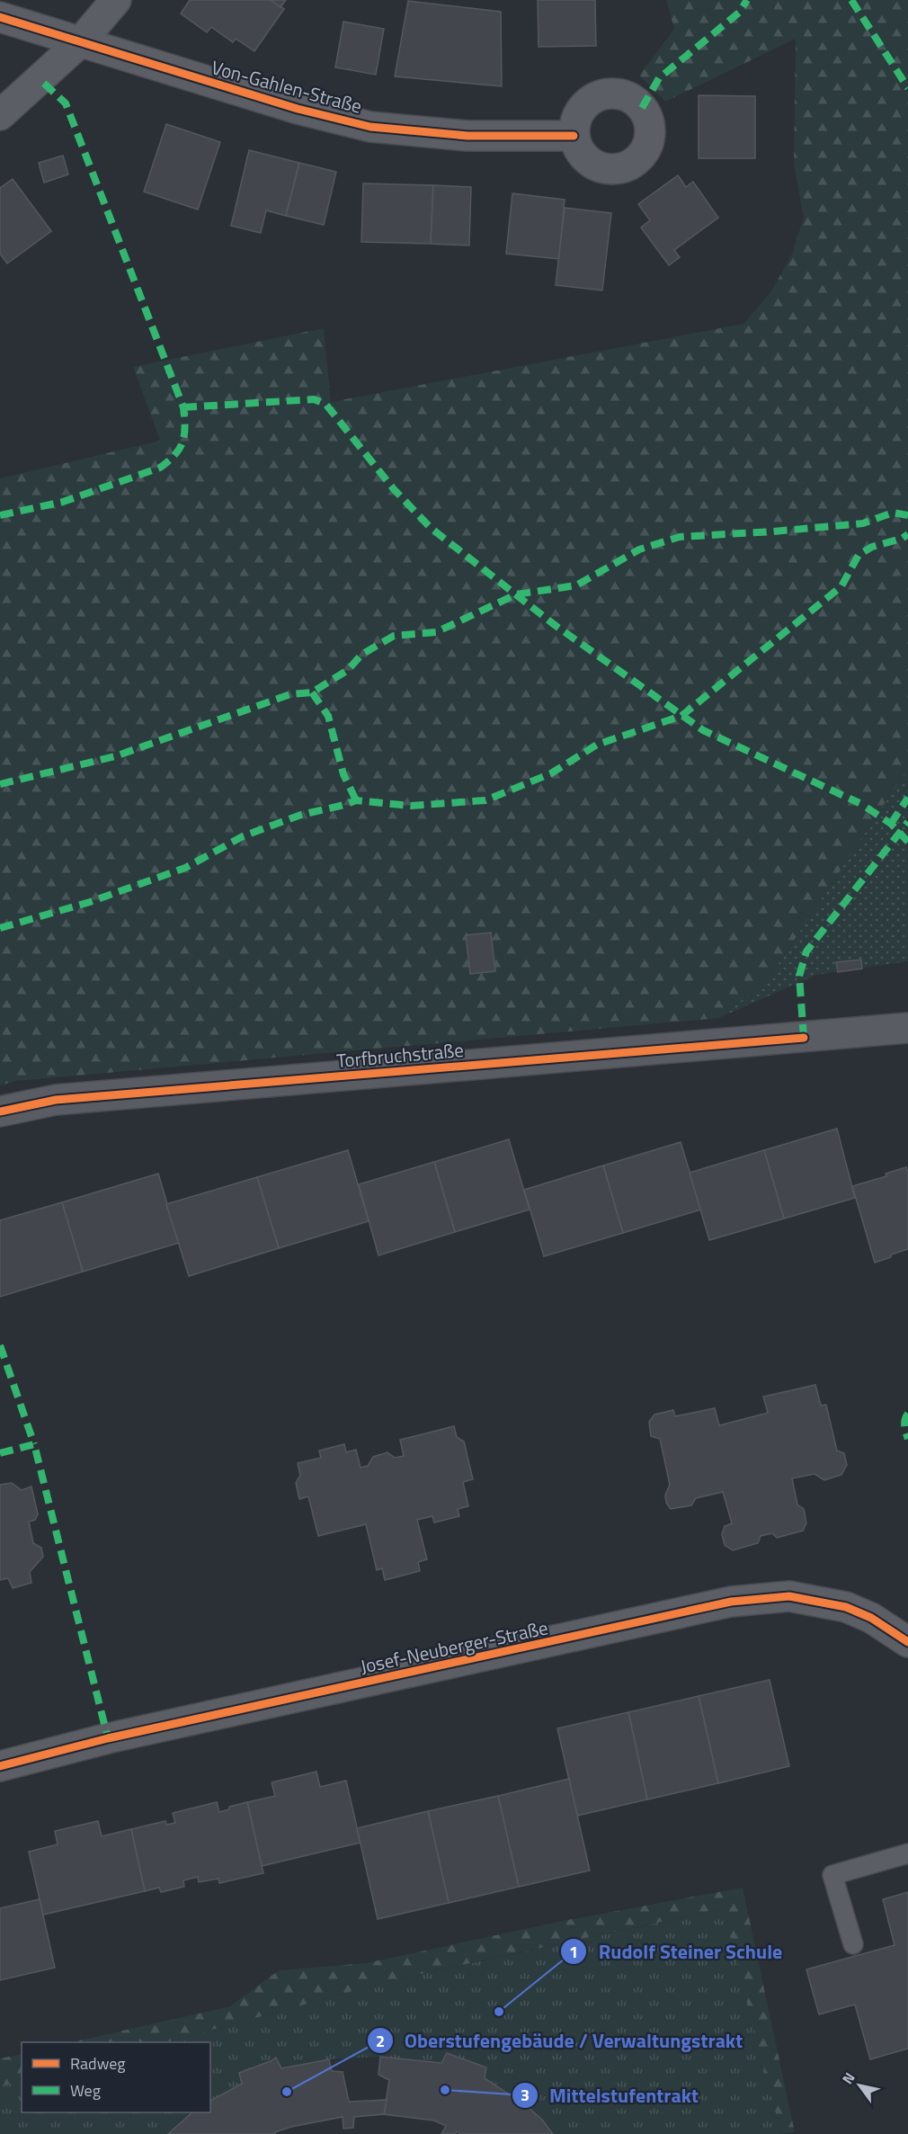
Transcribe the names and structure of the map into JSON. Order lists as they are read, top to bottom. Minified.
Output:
{"streets":{"main road":["Torfbruchstraße"],"street":["Von-Gahlen-Straße","Josef-Neuberger-Straße"]},"places":["Rudolf Steiner Schule","Mittelstufentrakt","Oberstufengebäude / Verwaltungstrakt"],"legend":["Radweg","Weg"],"north":"top left"}
